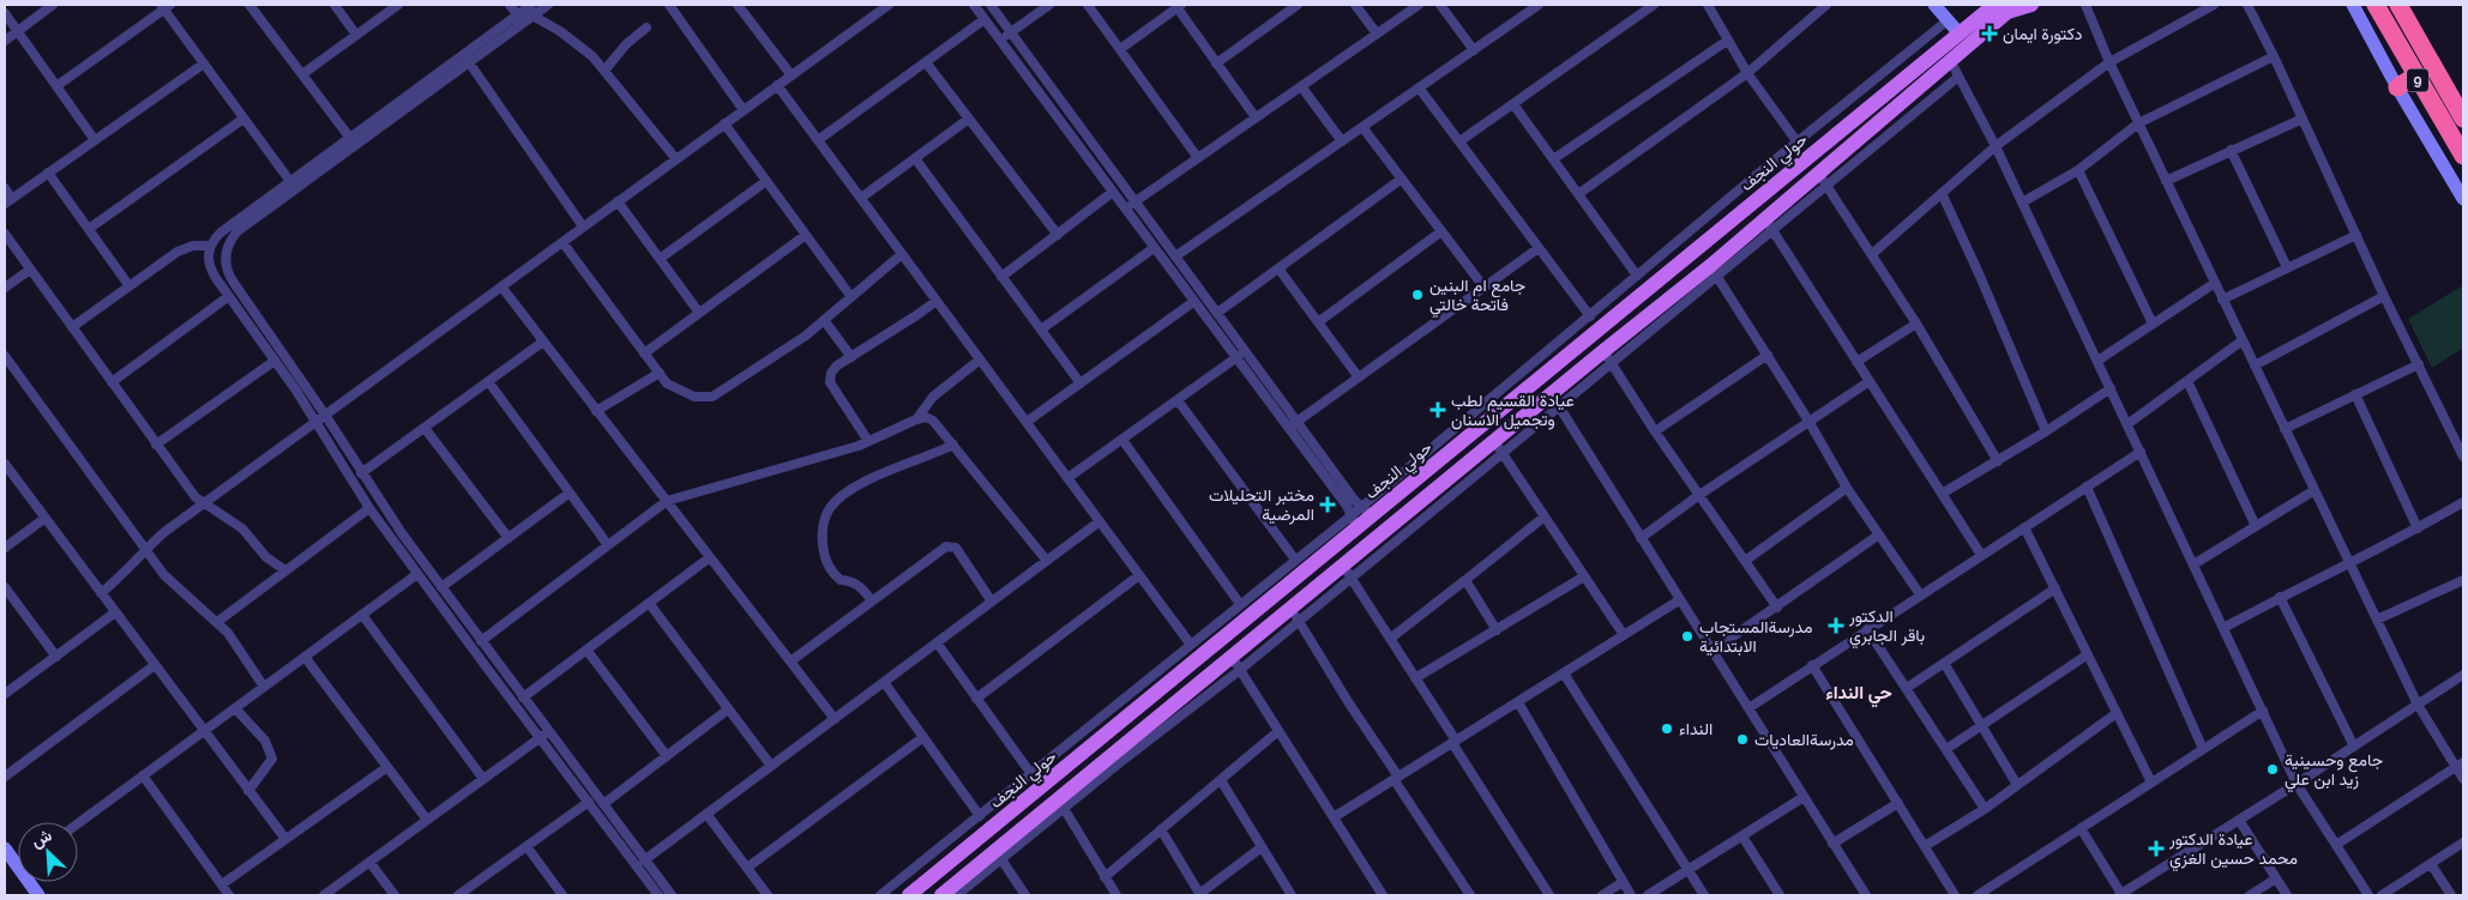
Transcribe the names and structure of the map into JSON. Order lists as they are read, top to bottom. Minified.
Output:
{"streets":{"highway":["9"],"main road":["حولي النجف"]},"districts":["حي النداء"],"places":{"health":["دكتورة ايمان","عيادة القسيم لطب وتجميل الاسنان","مختبر التحليلات المرضية","الدكتور باقر الجابري","عيادة الدكتور محمد حسين الغزي"],"other":["جامع ام البنين فاتحة خالتي","مدرسةالمستجاب الابتدائية","النداء","مدرسةالعاديات","جامع وحسينية زيد ابن علي"]},"north":"top left"}
